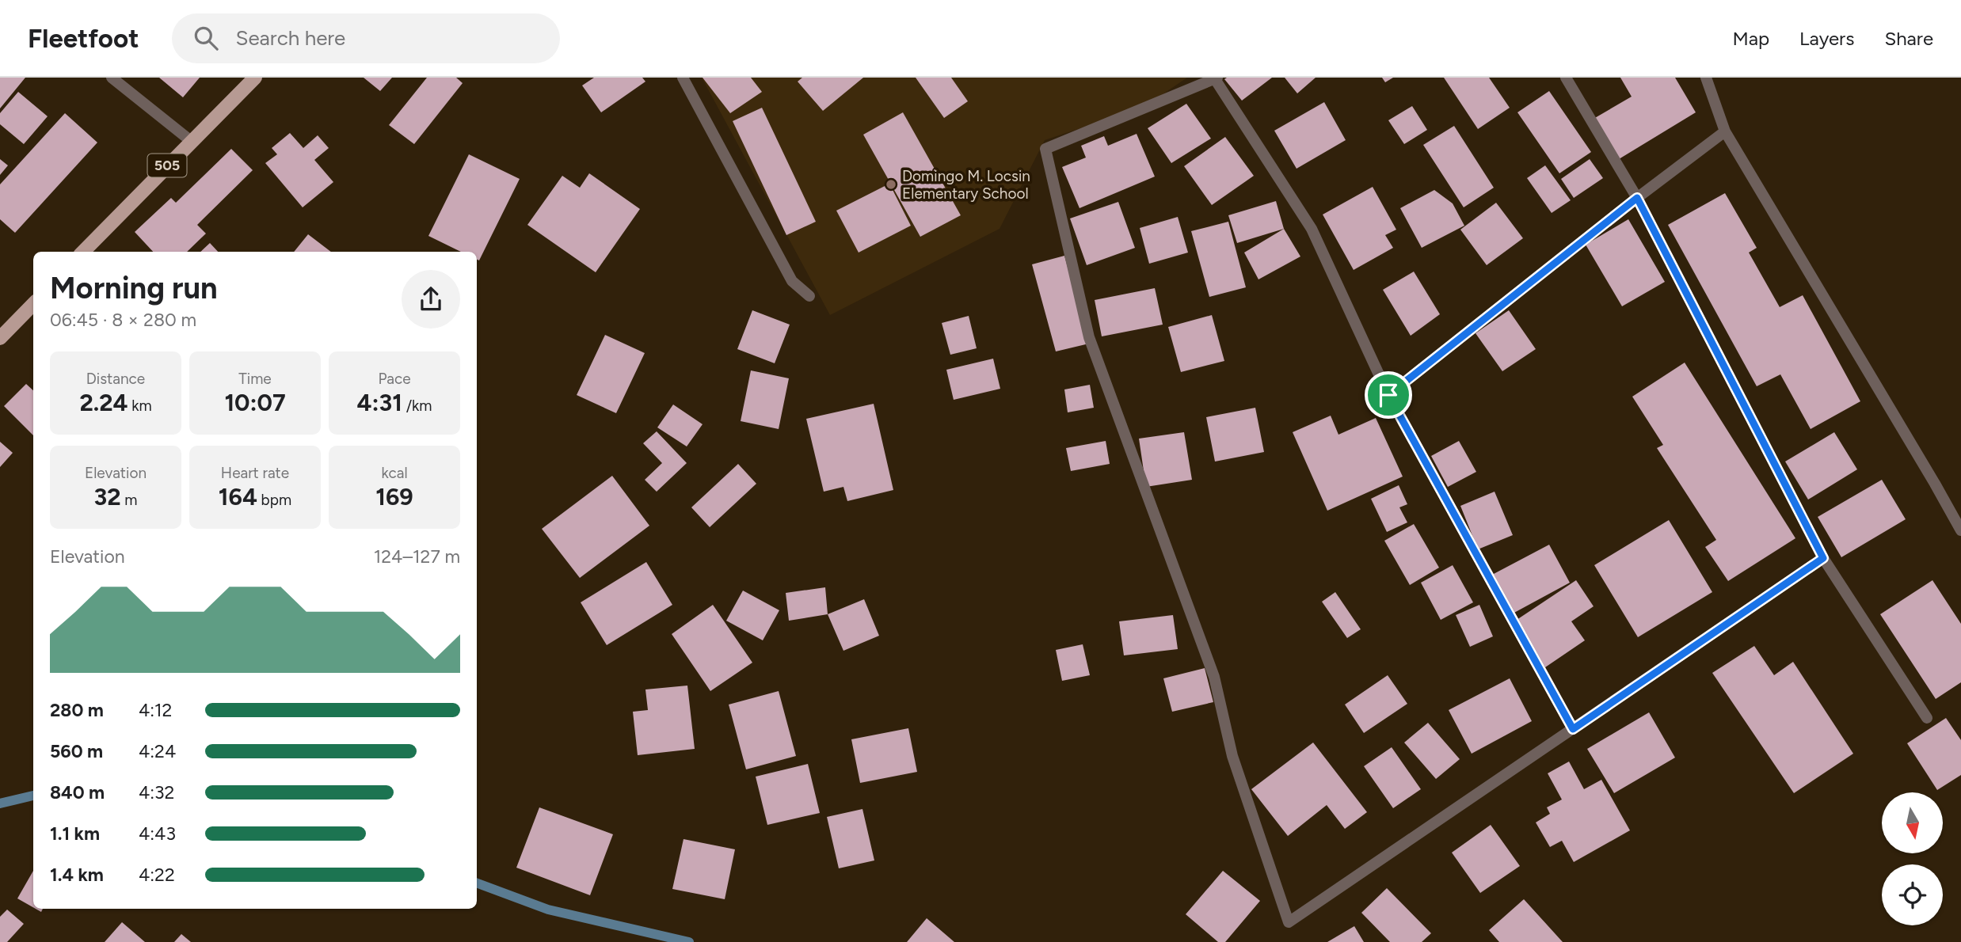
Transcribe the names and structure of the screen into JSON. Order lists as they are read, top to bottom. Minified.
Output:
{"streets":{"main road":["505"]},"places":["Domingo M. Locsin Elementary School"],"north":"bottom","page":{"header":"Fleetfoot","search":"Search here","nav":["Map","Layers","Share"],"heading":["Morning run","06:45 · 8 × 280 m"],"stats":[["Distance","2.24 km"],["Time","10:07"],["Pace","4:31 /km"],["Elevation","32 m"],["Heart rate","164 bpm"],["kcal","169"]],"chart":["Elevation","124–127 m"],"list":[{"name":"280 m","note":"4:12"},{"name":"560 m","note":"4:24"},{"name":"840 m","note":"4:32"},{"name":"1.1 km","note":"4:43"},{"name":"1.4 km","note":"4:22"}]}}
